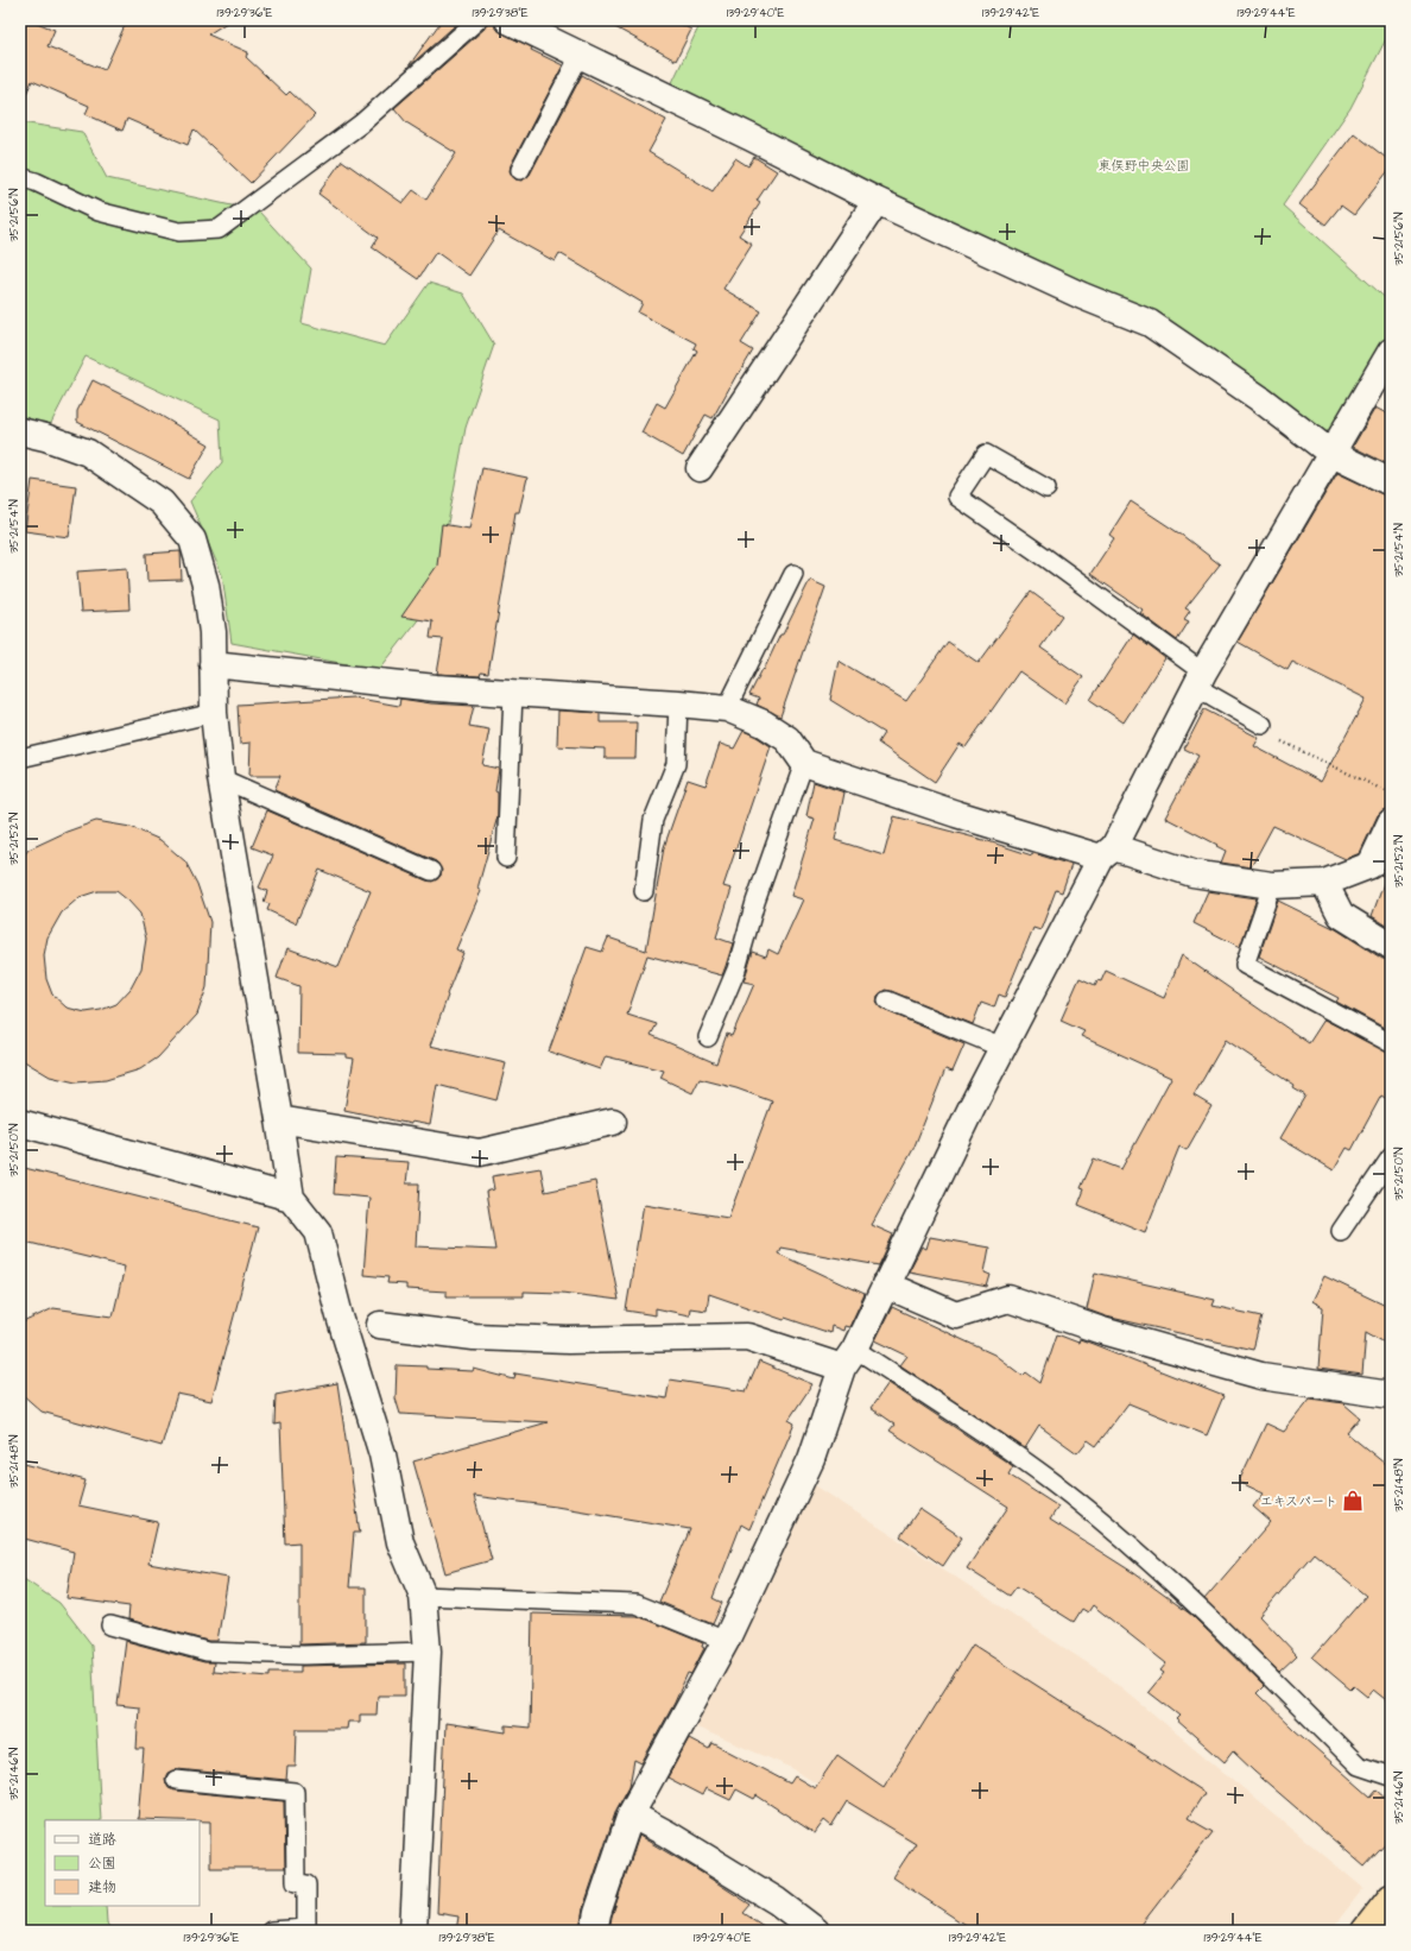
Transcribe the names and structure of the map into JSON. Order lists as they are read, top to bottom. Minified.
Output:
{"parks":["東俣野中央公園"],"places":{"shop":["エキスパート"]},"legend":["道路","公園","建物"],"coordinates":["139°29'36\"E","139°29'38\"E","139°29'40\"E","139°29'42\"E","139°29'44\"E","35°21'56\"N","35°21'54\"N","35°21'52\"N","35°21'50\"N","35°21'48\"N","35°21'46\"N"]}
